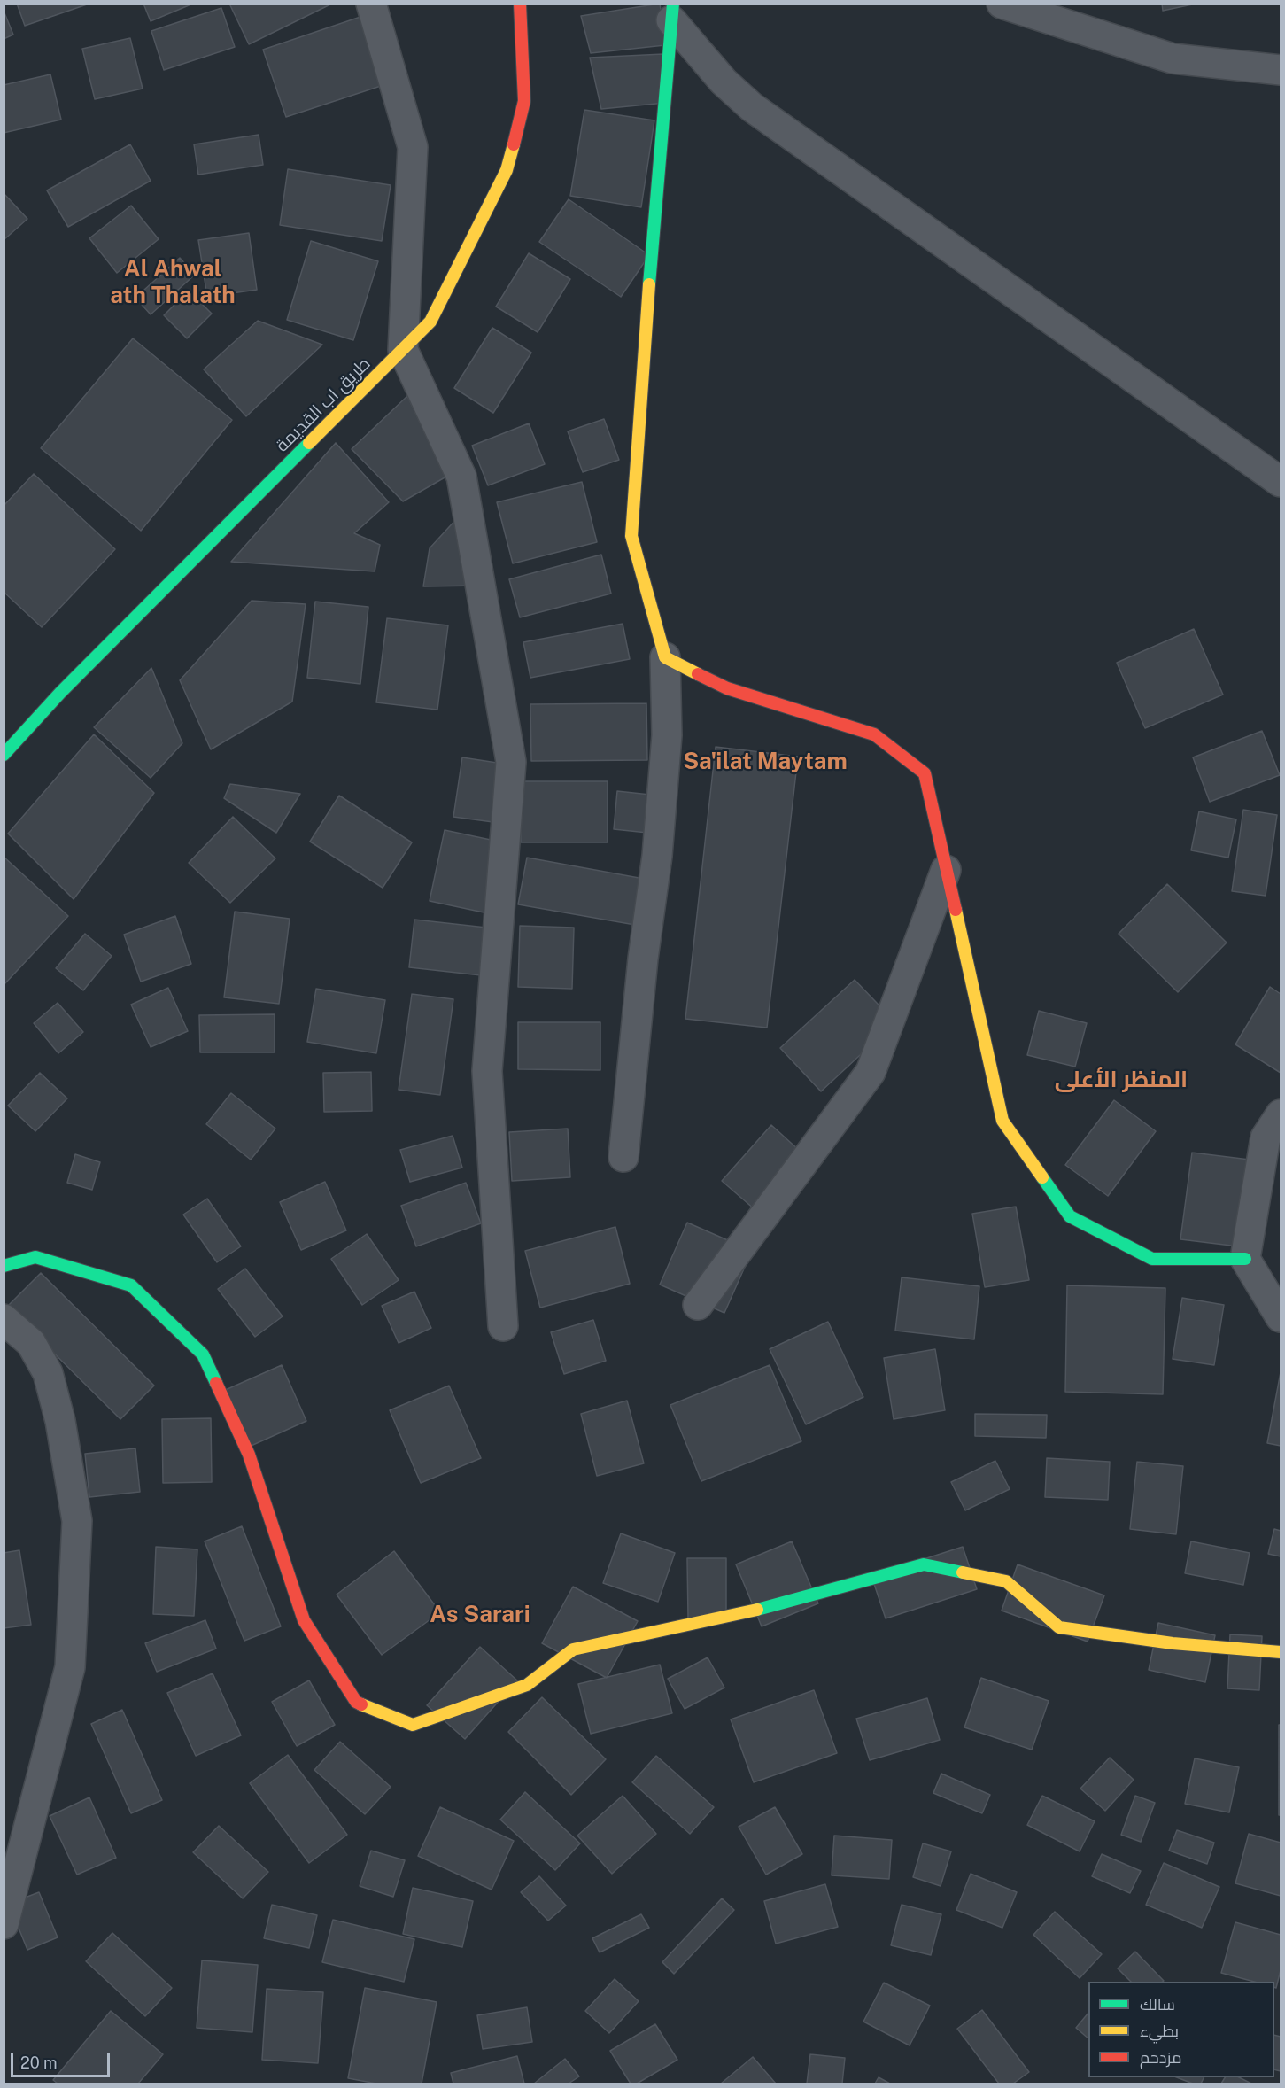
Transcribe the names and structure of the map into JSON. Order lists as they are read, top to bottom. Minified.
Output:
{"streets":{"street":["طريق اب القديمة"]},"districts":["Al Ahwal ath Thalath","Sa'ilat Maytam","المنظر الأعلى","As Sarari"],"legend":["سالك","بطيء","مزدحم"],"scale_bar":"20 m"}
